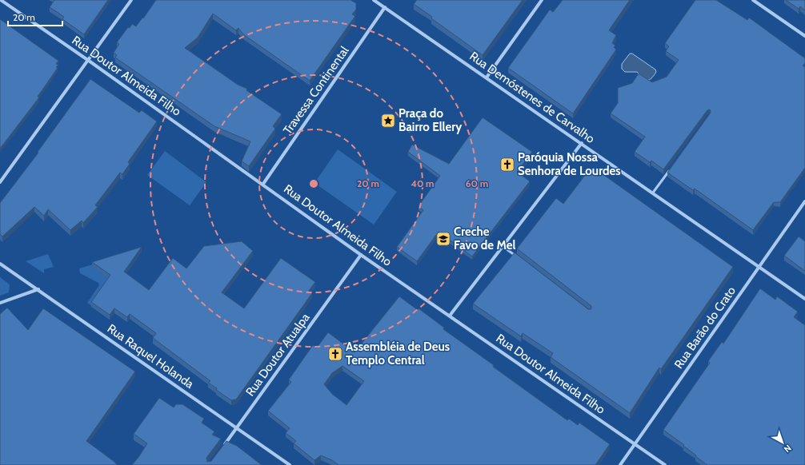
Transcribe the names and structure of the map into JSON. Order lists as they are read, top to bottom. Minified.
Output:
{"streets":{"street":["Rua Doutor Almeida Filho","Travessa Continental","Rua Demóstenes de Carvalho","Rua Barão do Crato","Rua Doutor Atualpa","Rua Raquel Holanda"]},"crossings":[["Rua Doutor Almeida Filho","Travessa Continental"],["Rua Doutor Almeida Filho","Rua Barão do Crato"],["Rua Doutor Almeida Filho","Rua Doutor Atualpa"],["Travessa Continental","Rua Demóstenes de Carvalho"],["Rua Demóstenes de Carvalho","Rua Barão do Crato"],["Rua Doutor Atualpa","Rua Raquel Holanda"]],"places":{"place":["Praça do Bairro Ellery"],"church":["Paróquia Nossa Senhora de Lourdes","Assembléia de Deus Templo Central"],"school or university":["Creche Favo de Mel"]},"scale_bar":"20 m","north":"bottom right","rings":["20 m","40 m","60 m"]}
